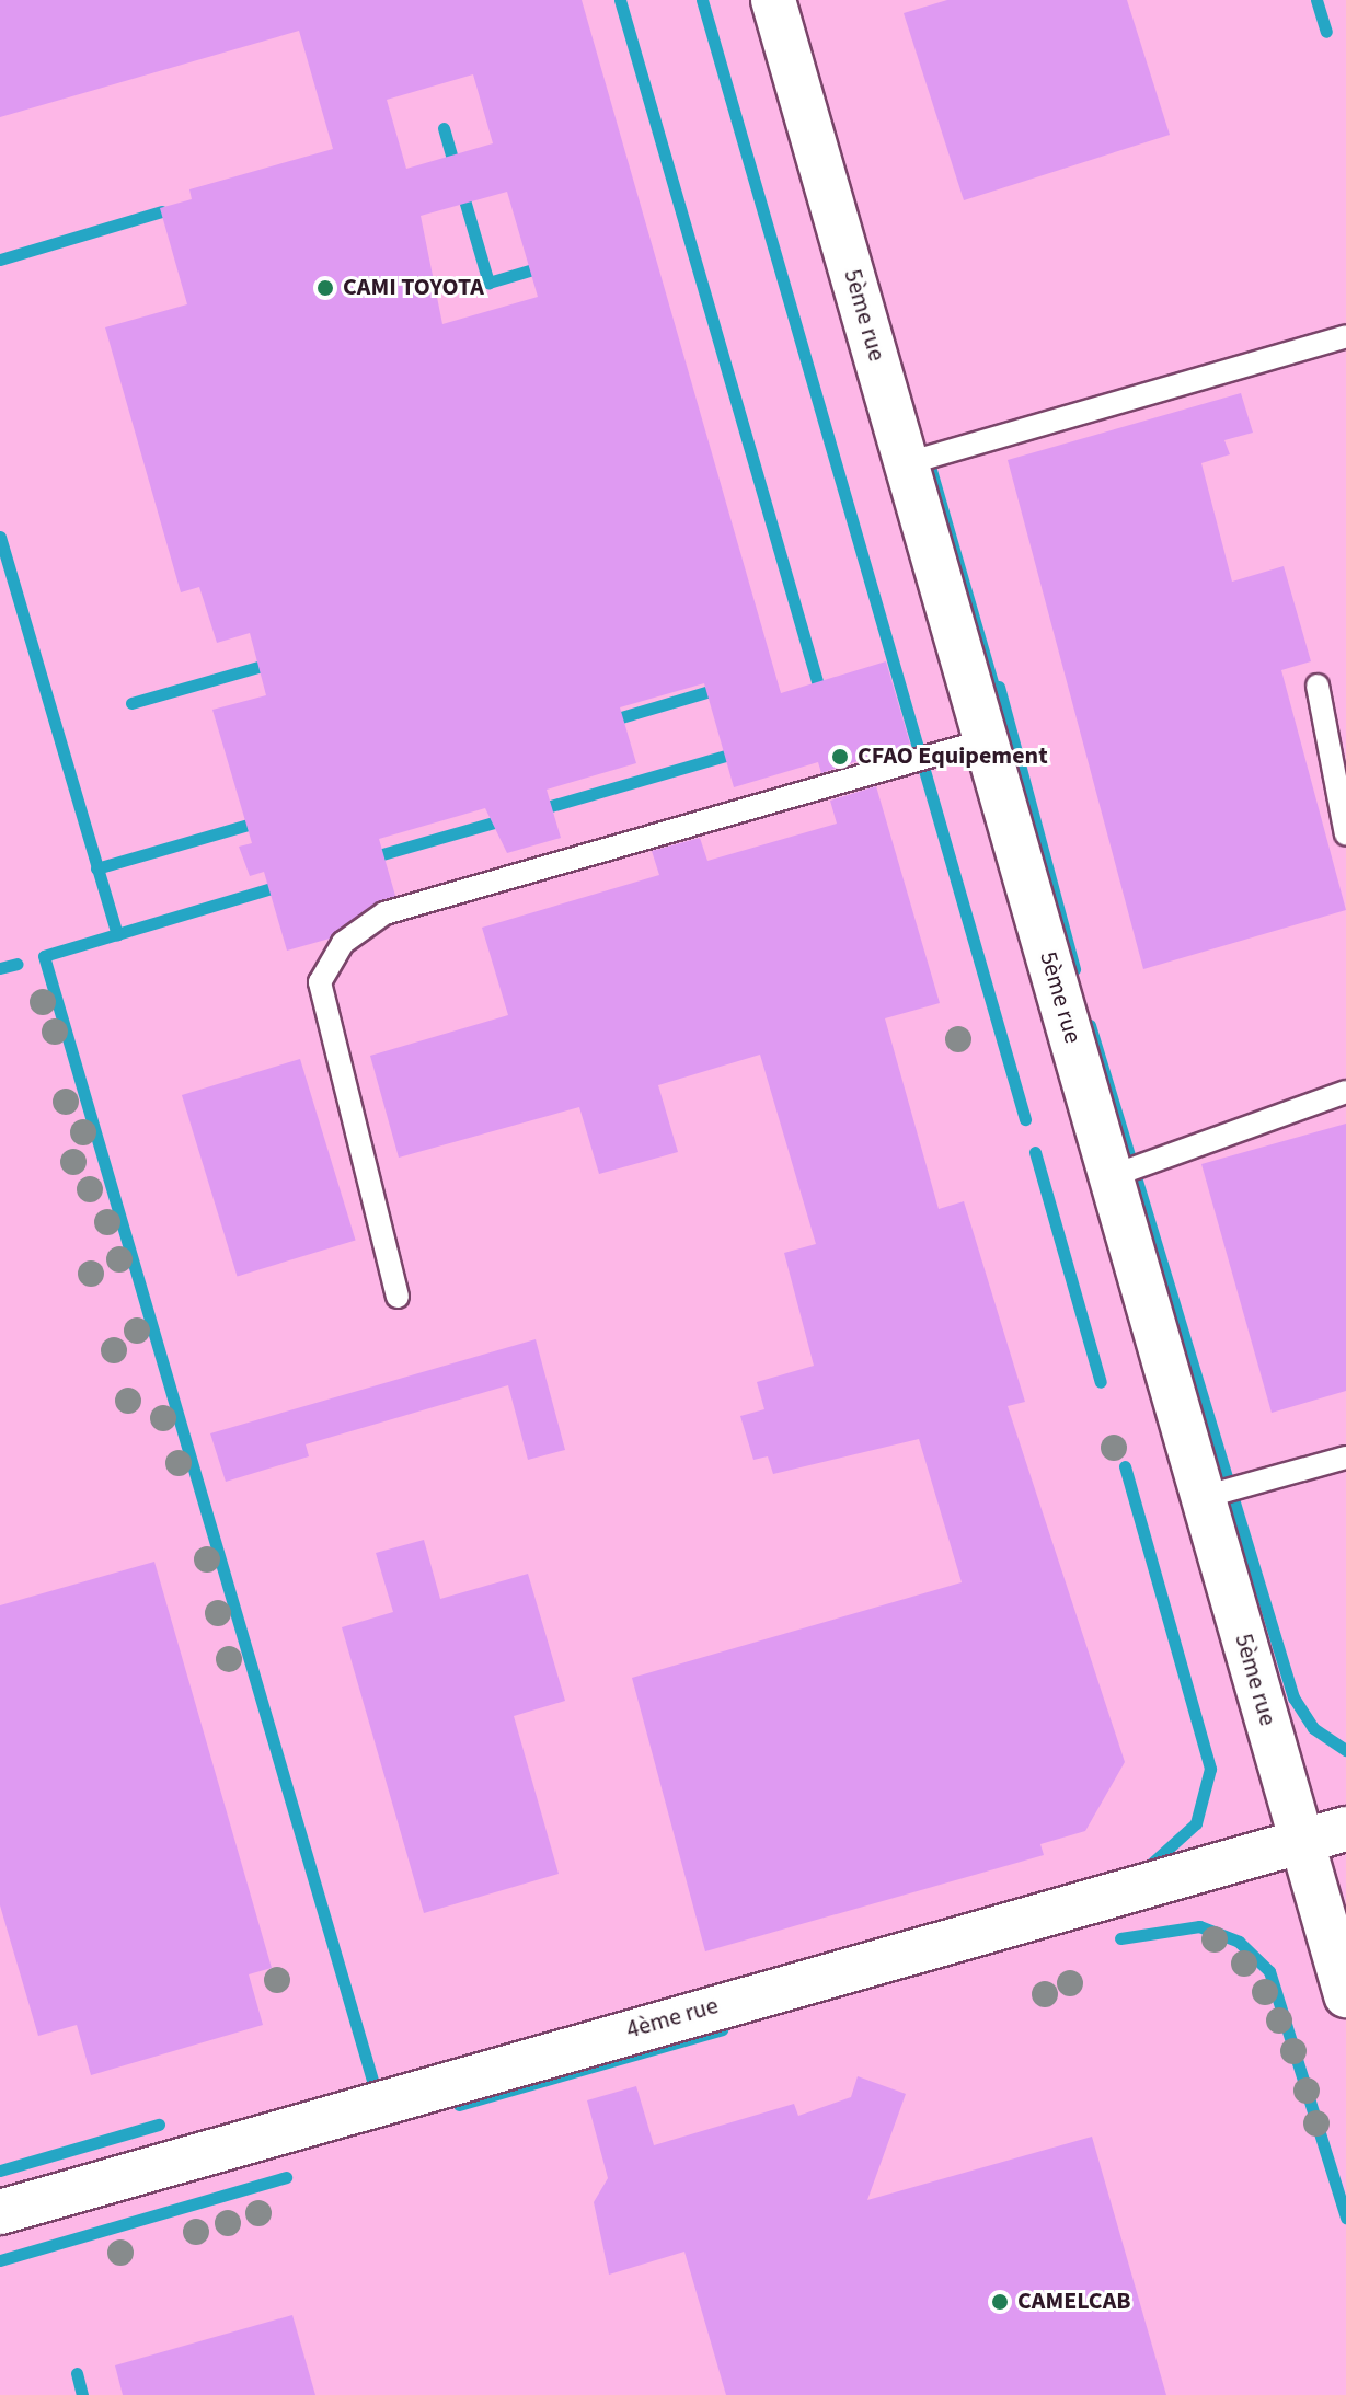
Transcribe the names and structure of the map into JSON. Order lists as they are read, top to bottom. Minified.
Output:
{"streets":{"street":["5ème rue","4ème rue"]},"crossings":[["5ème rue","4ème rue"]],"places":["CAMI TOYOTA","CFAO Equipement","CAMELCAB"]}
